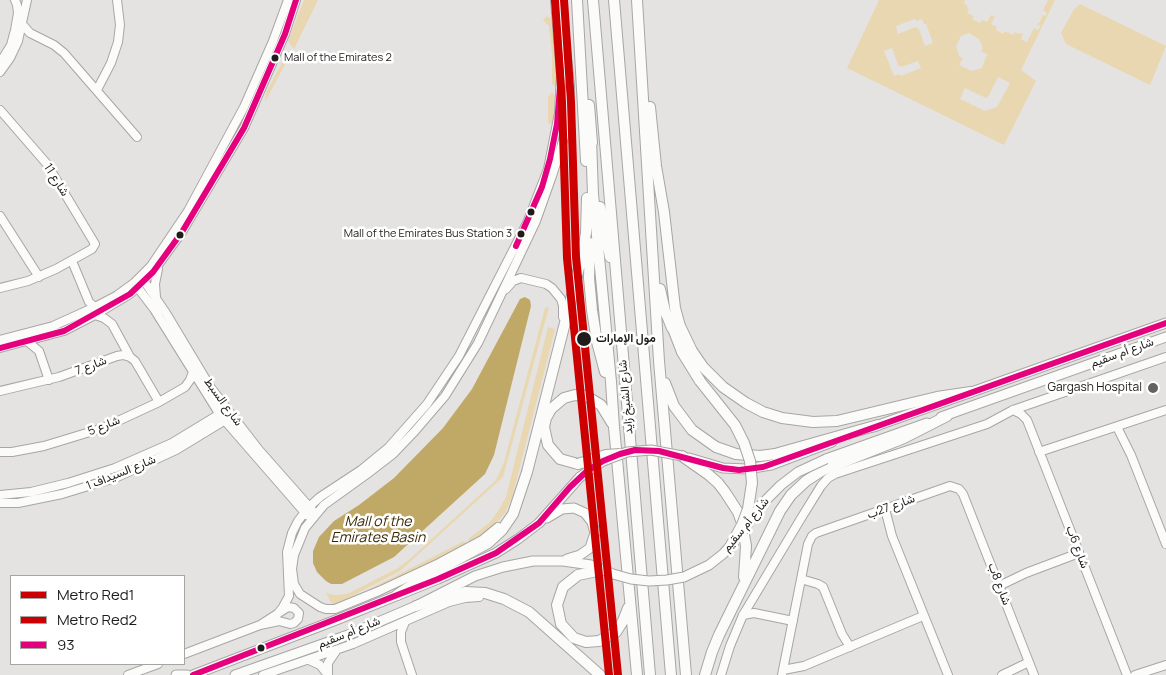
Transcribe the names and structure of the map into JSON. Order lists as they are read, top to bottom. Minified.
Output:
{"streets":{"highway":["شارع الشيخ زايد"],"main road":["شارع أم سقيم"],"street":["شارع 11","شارع 7","شارع السبط","شارع 5","شارع السيداف 1","شارع 27ب","شارع 6ب","شارع 8ب"]},"crossings":[["شارع السبط","شارع السيداف 1"],["شارع 27ب","شارع 8ب"]],"water":["Mall of the Emirates Basin"],"places":["Mall of the Emirates 2","Mall of the Emirates Bus Station 3","مول الإمارات","Gargash Hospital"],"lines":["metro line Red1","transit line 93","metro line Red2"],"legend":["Metro Red1","Metro Red2","93"]}
